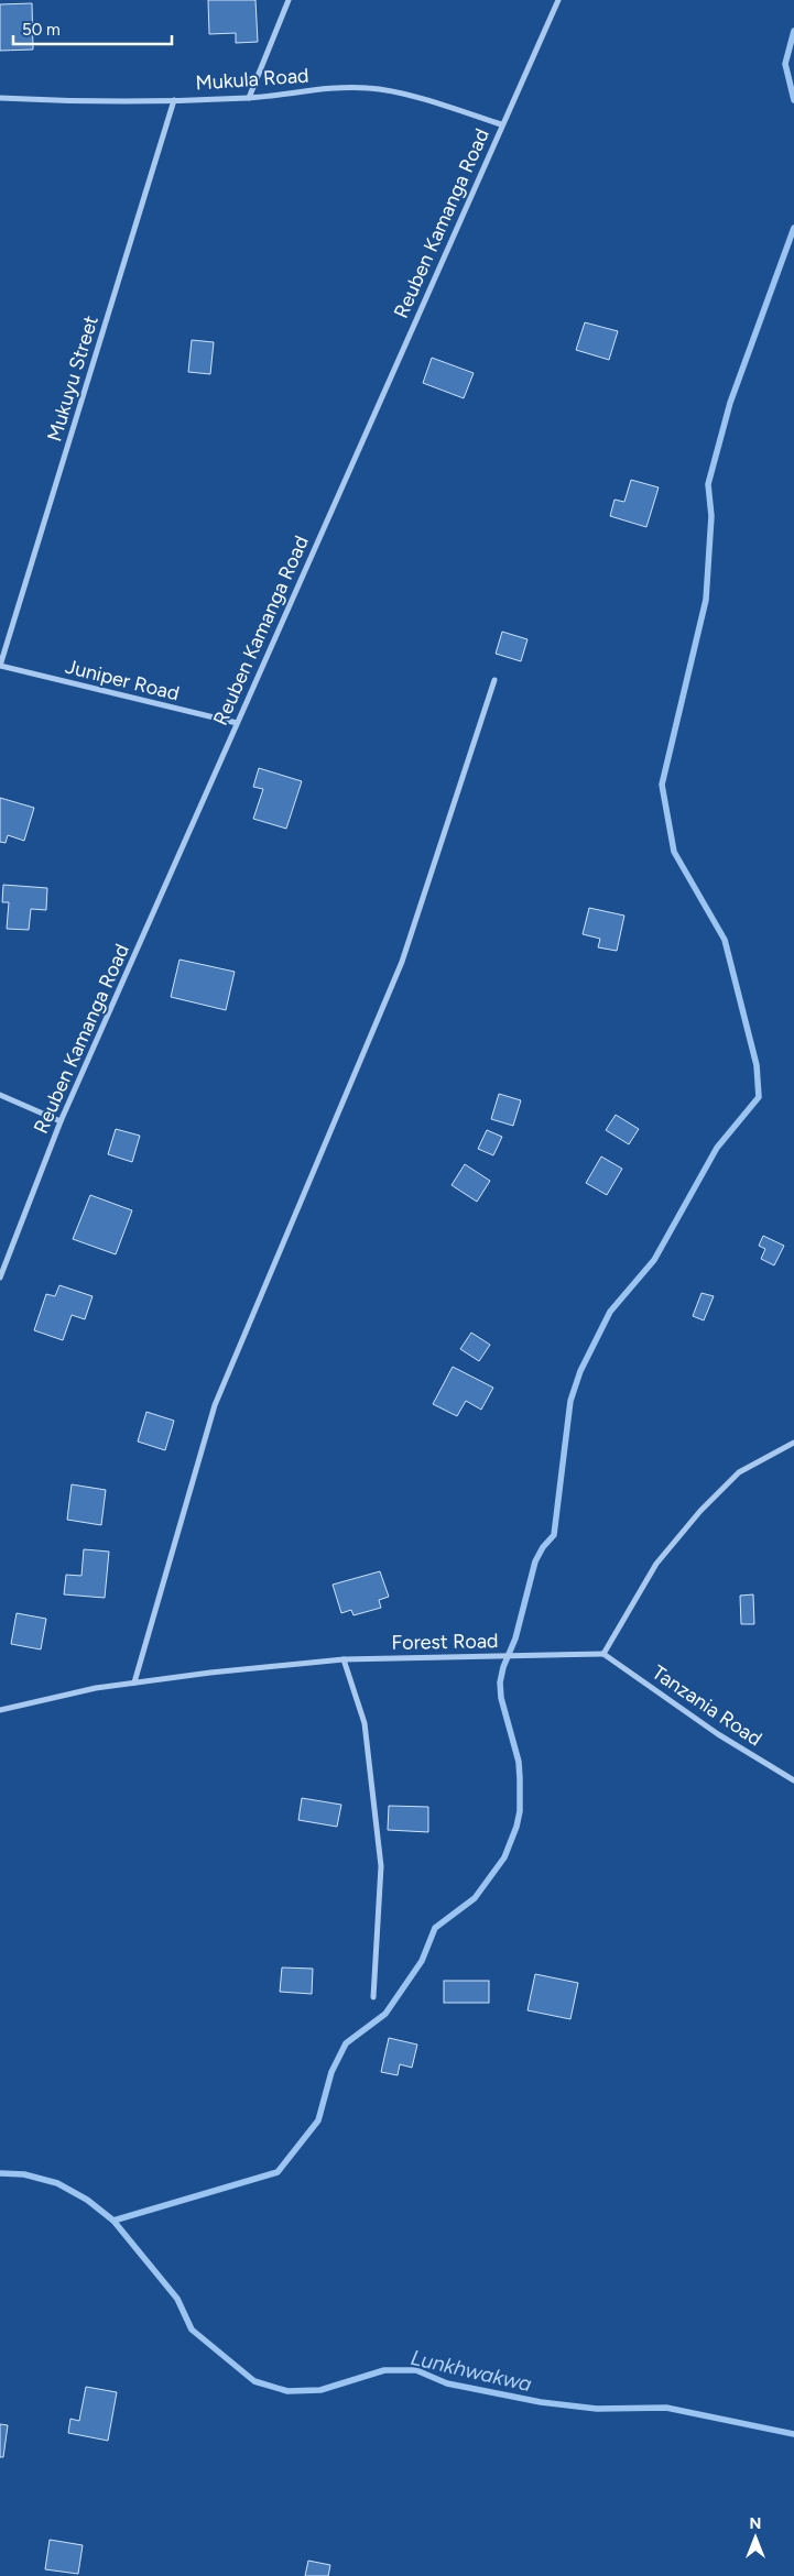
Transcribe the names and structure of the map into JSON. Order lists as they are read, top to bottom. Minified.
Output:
{"streets":{"street":["Mukula Road","Reuben Kamanga Road","Mukuyu Street","Juniper Road","Forest Road","Tanzania Road"]},"crossings":[["Mukula Road","Reuben Kamanga Road"],["Mukula Road","Mukuyu Street"],["Reuben Kamanga Road","Juniper Road"],["Mukuyu Street","Juniper Road"],["Forest Road","Tanzania Road"]],"water":["Lunkhwakwa"],"scale_bar":"50 m","north":"top"}
